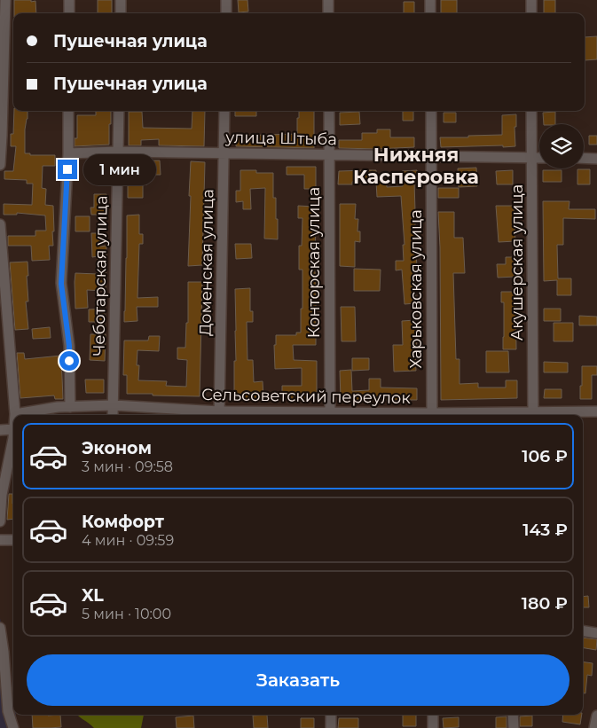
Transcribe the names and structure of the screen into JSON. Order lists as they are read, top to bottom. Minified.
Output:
{"streets":{"street":["улица Штыба","Доменская улица","Конторская улица","Акушерская улица","Чеботарская улица","Харьковская улица","Сельсоветский переулок"]},"crossings":[["улица Штыба","Доменская улица"],["улица Штыба","Конторская улица"],["улица Штыба","Акушерская улица"],["улица Штыба","Чеботарская улица"],["улица Штыба","Харьковская улица"],["Доменская улица","Сельсоветский переулок"],["Конторская улица","Сельсоветский переулок"],["Акушерская улица","Сельсоветский переулок"],["Чеботарская улица","Сельсоветский переулок"]],"districts":["Нижняя Касперовка"],"page":{"banner":["Пушечная улица","Пушечная улица"],"bubble":"1 мин","list":[{"name":"Эконом","note":"3 мин · 09:58","value":"106 ₽"},{"name":"Комфорт","note":"4 мин · 09:59","value":"143 ₽"},{"name":"XL","note":"5 мин · 10:00","value":"180 ₽"}],"buttons":"Заказать"}}
